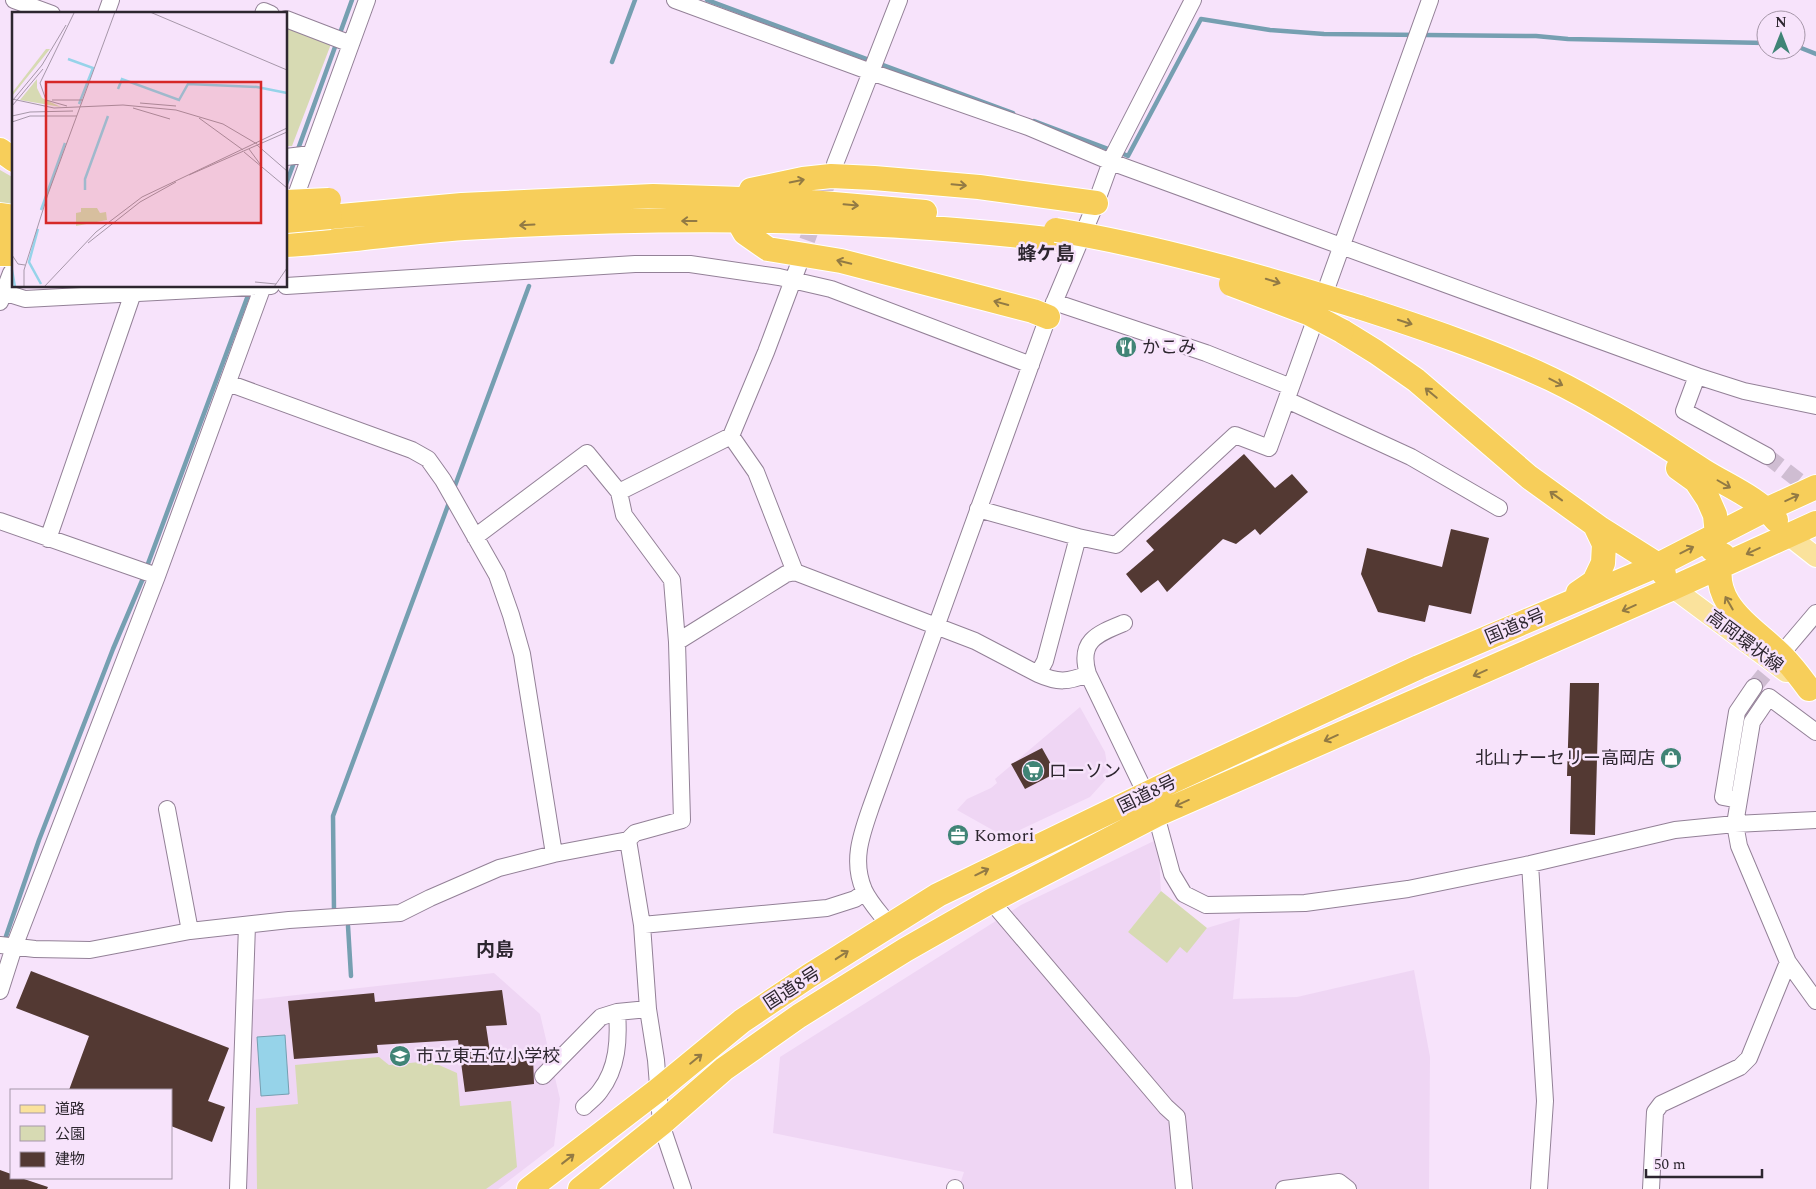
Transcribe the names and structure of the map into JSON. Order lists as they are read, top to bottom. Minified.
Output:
{"streets":{"highway":["国道8号"],"main road":["高岡環状線"]},"crossings":[["国道8号","高岡環状線"]],"districts":["蜂ケ島","内島"],"places":{"restaurant":["かこみ"],"shop":["北山ナーセリー高岡店"],"supermarket":["ローソン"],"office":["Komori"],"school or university":["市立東五位小学校"]},"legend":["道路","公園","建物"],"scale_bar":"50 m","north":"top"}
